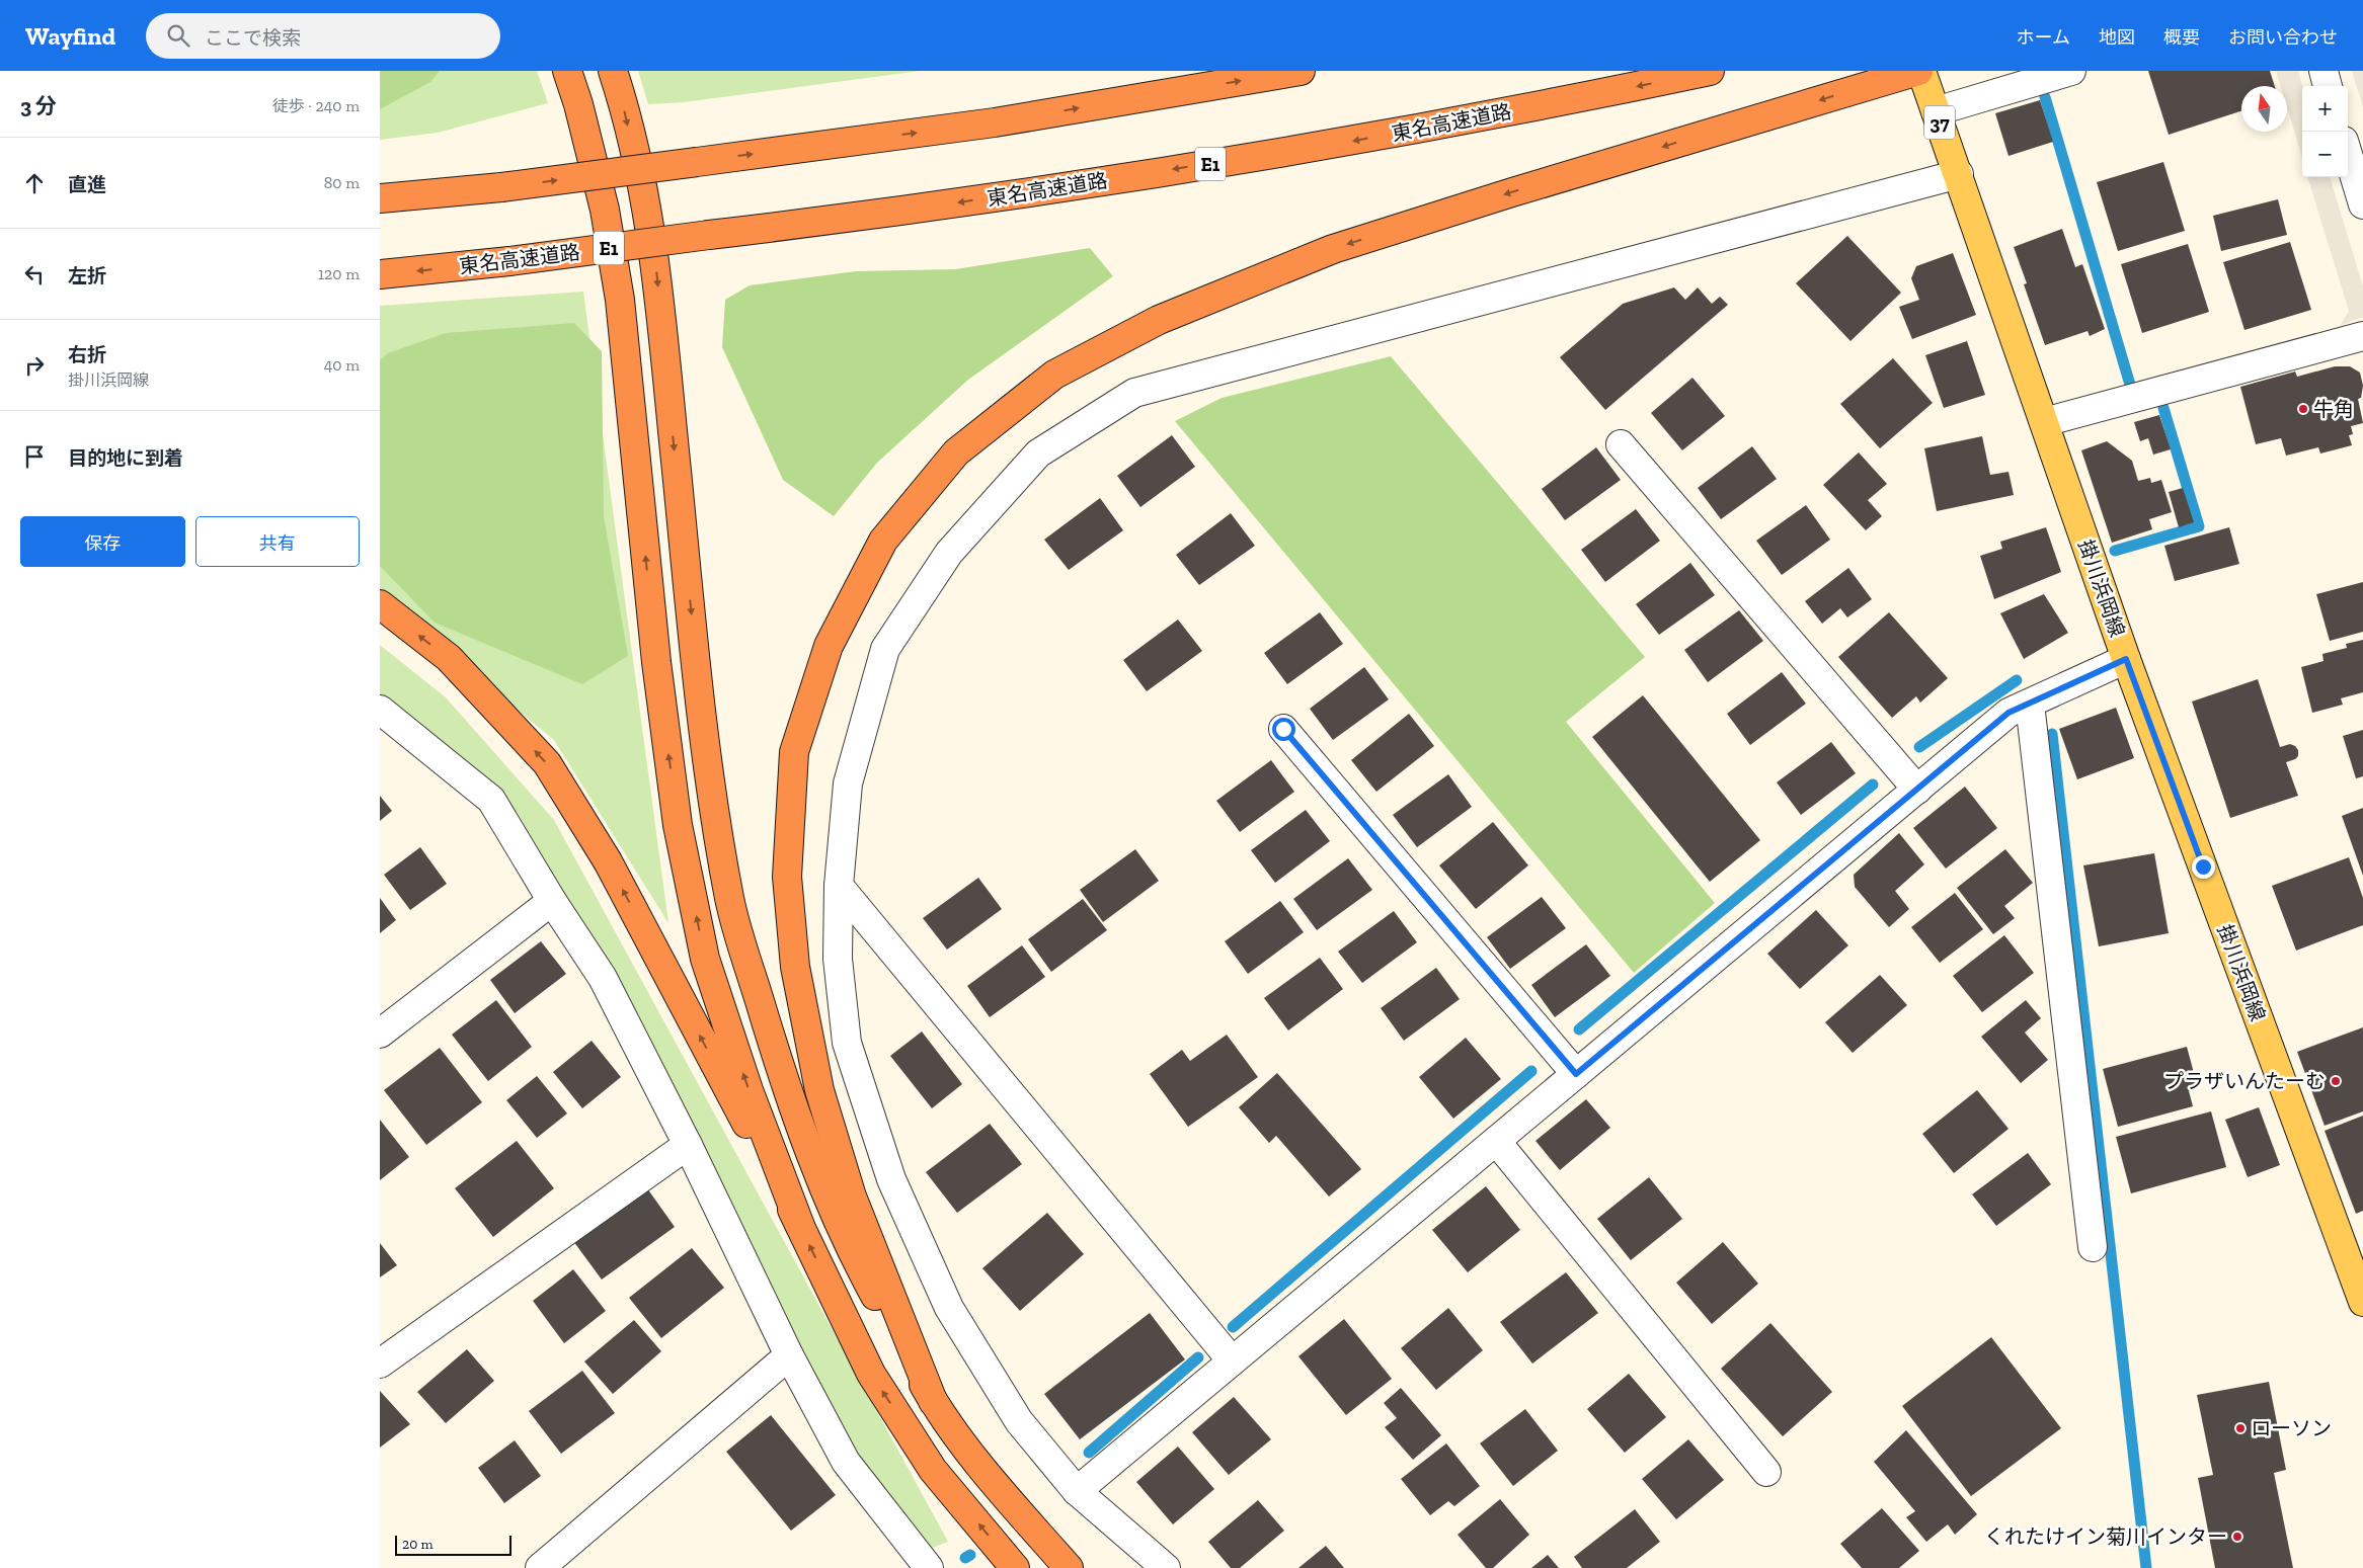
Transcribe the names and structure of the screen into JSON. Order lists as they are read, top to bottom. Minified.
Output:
{"streets":{"highway":["東名高速道路","E1"],"main road":["37","掛川浜岡線"]},"places":["牛角","プラザいんたーむ","ローソン","くれたけイン菊川インター"],"scale_bar":"20 m","north":"top","page":{"header":"Wayfind","search":"ここで検索","nav":["ホーム","地図","概要","お問い合わせ"],"heading":["3 分","徒歩 · 240 m"],"map_buttons":["+","−"],"list":[["直進","80 m"],["左折","120 m"],["右折","掛川浜岡線","40 m"],"目的地に到着"],"buttons":["保存","共有"],"scale":"20 m"}}
